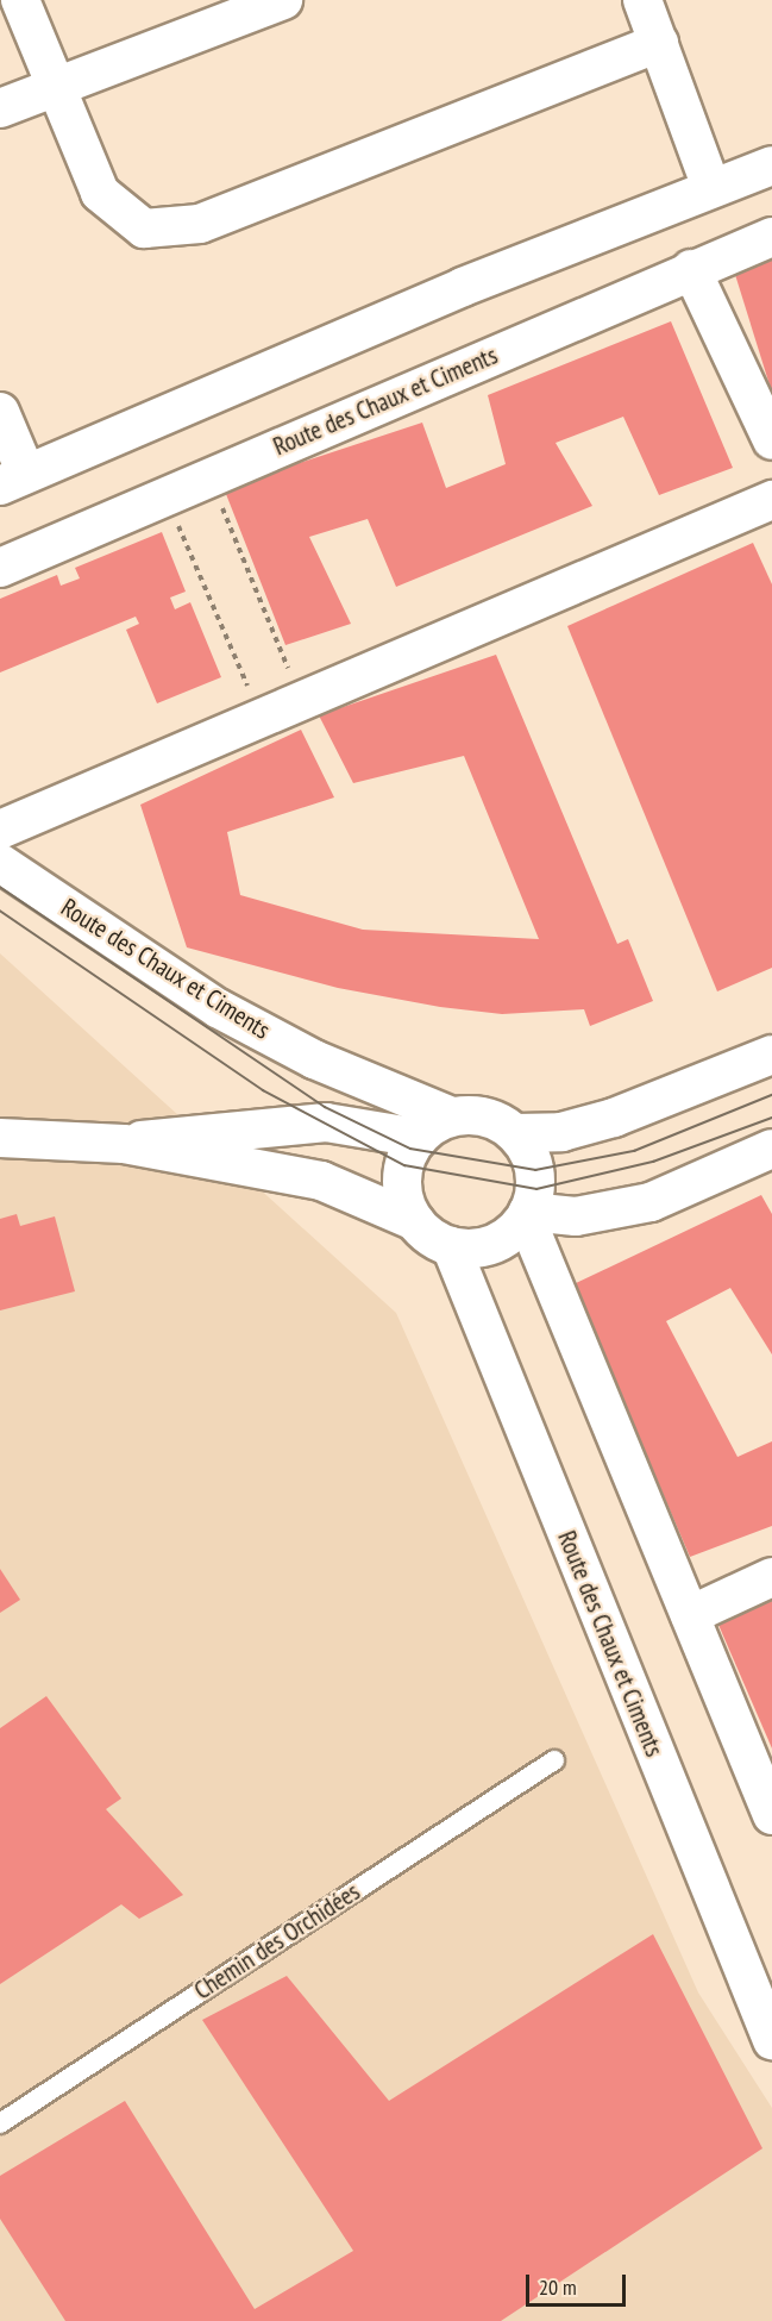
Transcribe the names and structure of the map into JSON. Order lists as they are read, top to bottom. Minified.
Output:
{"streets":{"street":["Route des Chaux et Ciments"],"lane":["Chemin des Orchidées"]},"scale_bar":"20 m"}
